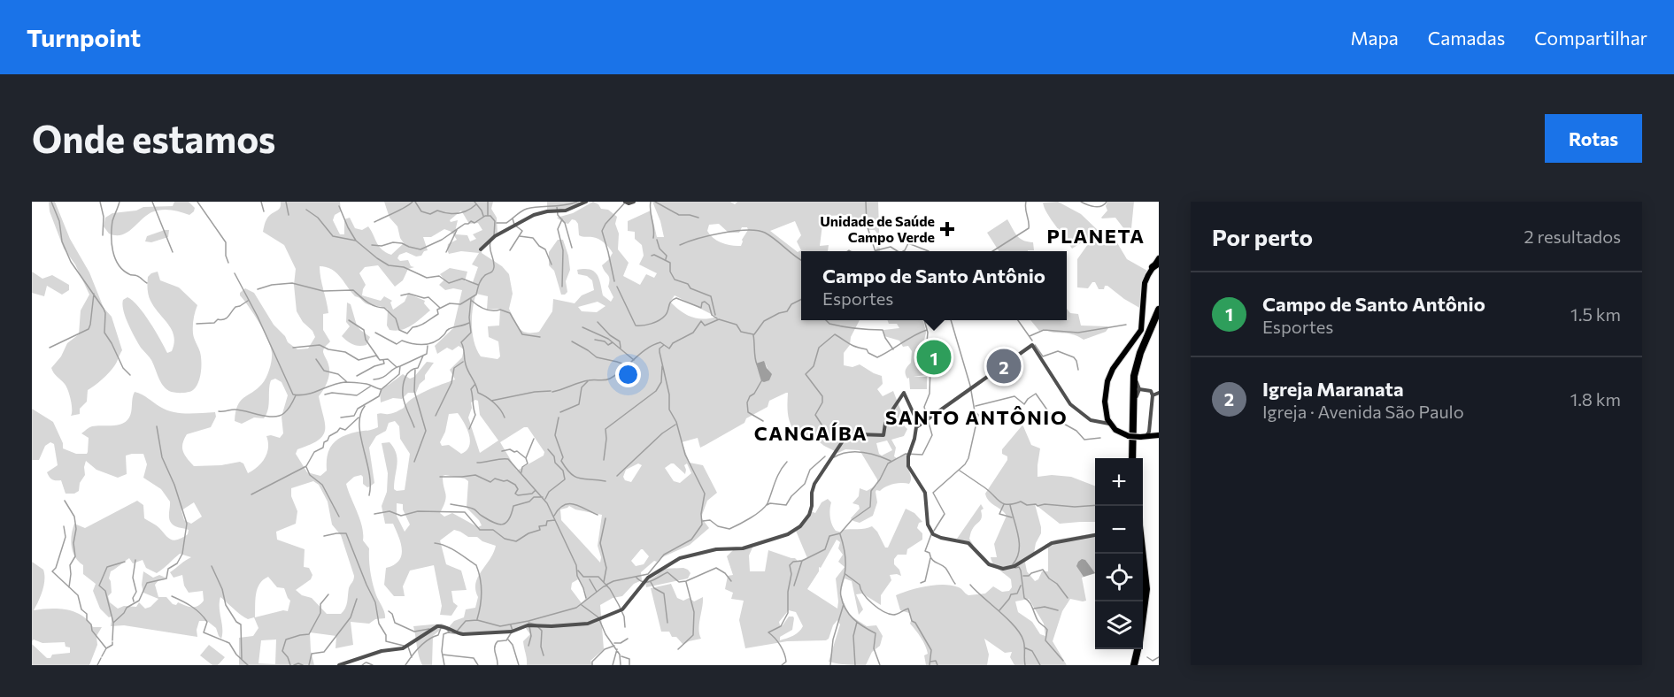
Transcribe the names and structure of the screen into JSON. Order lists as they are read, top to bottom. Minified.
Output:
{"districts":["PLANETA","SANTO ANTÔNIO","CANGAÍBA"],"places":{"health":["Unidade de Saúde Campo Verde"]},"page":{"header":"Turnpoint","nav":["Mapa","Camadas","Compartilhar"],"buttons":"Rotas","title":"Onde estamos","heading":["Por perto","2 resultados"],"popup":["Campo de Santo Antônio","Esportes"],"list":[{"mark":"1","name":"Campo de Santo Antônio","note":"Esportes","value":"1.5 km"},{"mark":"2","name":"Igreja Maranata","note":"Igreja · Avenida São Paulo","value":"1.8 km"}],"pins":["1","2"],"map_buttons":["+","−"]}}
